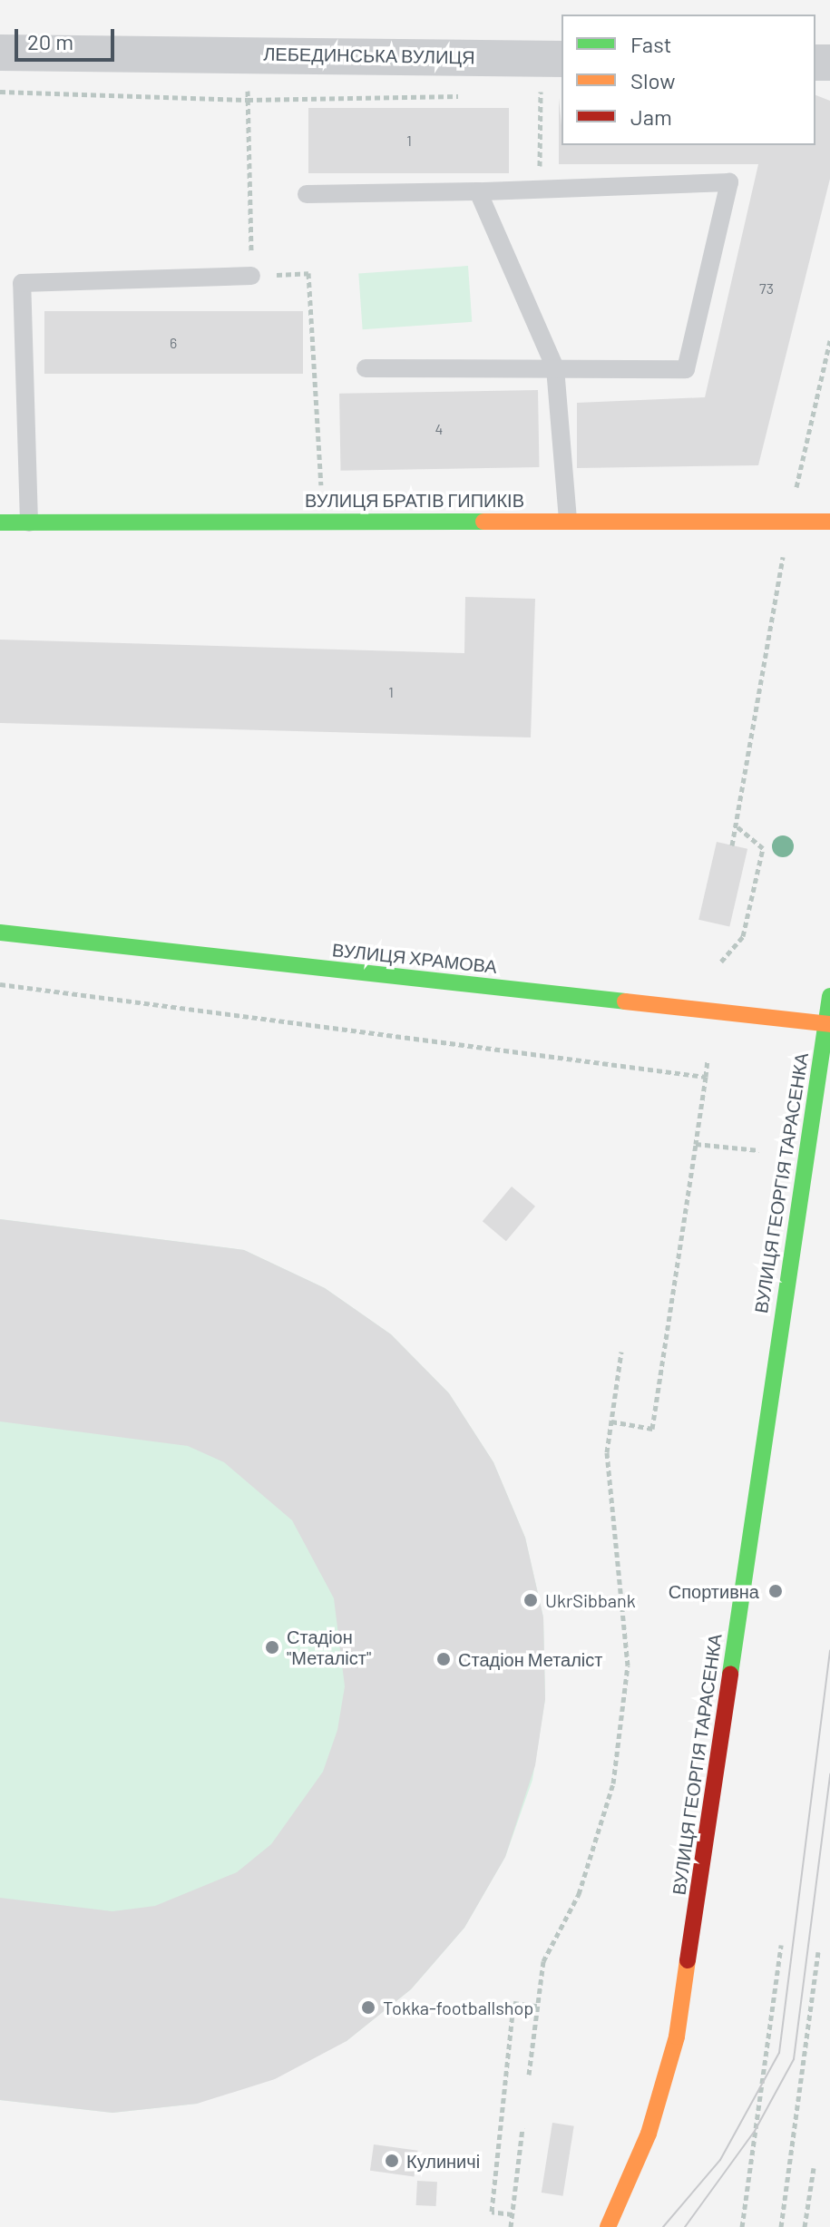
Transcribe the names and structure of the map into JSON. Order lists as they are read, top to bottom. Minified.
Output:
{"streets":{"street":["ЛЕБЕДИНСЬКА ВУЛИЦЯ","ВУЛИЦЯ БРАТІВ ГИПИКІВ","ВУЛИЦЯ ХРАМОВА","ВУЛИЦЯ ГЕОРГІЯ ТАРАСЕНКА"]},"crossings":[["ВУЛИЦЯ ХРАМОВА","ВУЛИЦЯ ГЕОРГІЯ ТАРАСЕНКА"]],"places":["Спортивна","UkrSibbank","Стадіон \"Металіст\"","Стадіон Металіст","Tokka-footballshop","Кулиничі"],"house_numbers":["1","73","6","4","1"],"legend":["Fast","Slow","Jam"],"scale_bar":"20 m"}
